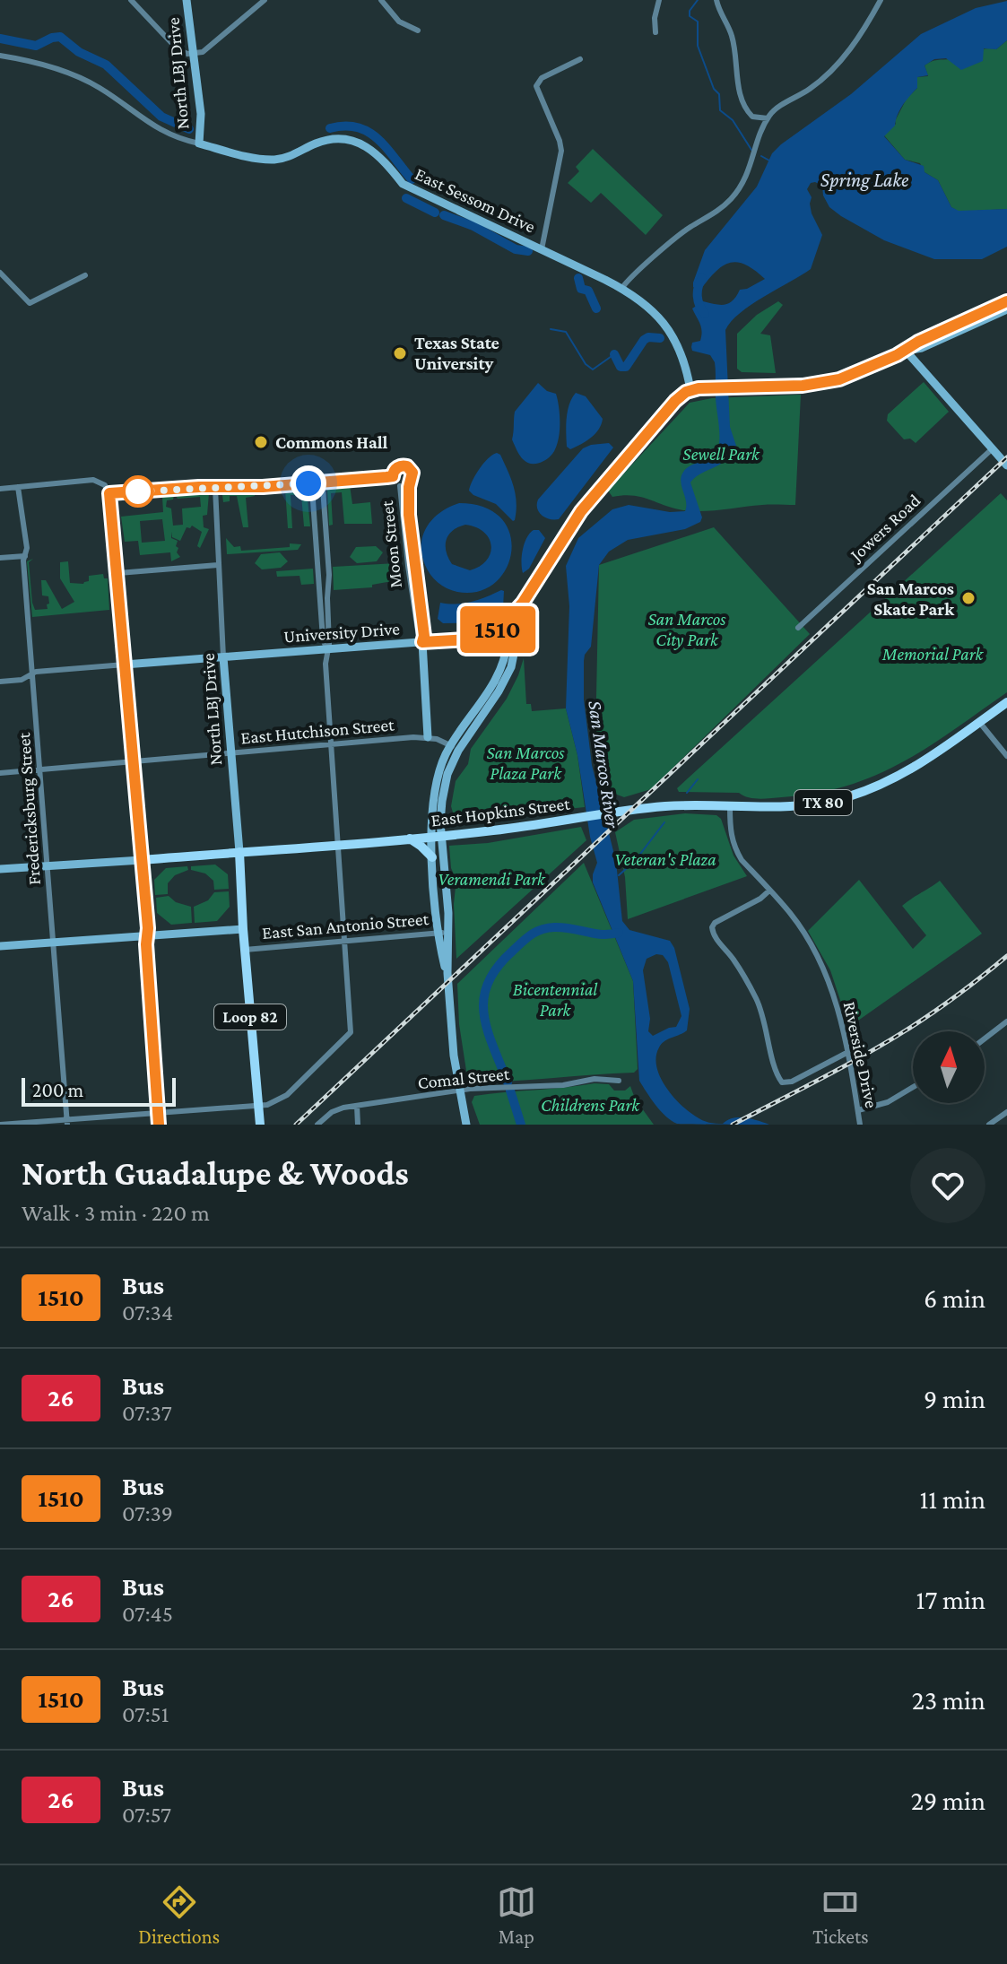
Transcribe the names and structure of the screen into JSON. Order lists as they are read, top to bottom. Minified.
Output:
{"streets":{"main road":["North LBJ Drive","East Sessom Drive","Moon Street","University Drive","TX 80","East Hopkins Street","East San Antonio Street","Loop 82"],"street":["Jowers Road","East Hutchison Street","Fredericksburg Street","Riverside Drive","Comal Street"]},"crossings":[["North LBJ Drive","East Sessom Drive"],["North LBJ Drive","University Drive"],["North LBJ Drive","East Hutchison Street"],["North LBJ Drive","East Hopkins Street"],["North LBJ Drive","East San Antonio Street"],["North LBJ Drive","Loop 82"],["Moon Street","University Drive"],["Moon Street","East Hutchison Street"],["East Hutchison Street","Fredericksburg Street"],["Fredericksburg Street","East San Antonio Street"],["East Hopkins Street","Riverside Drive"],["East San Antonio Street","Loop 82"]],"water":["Spring Lake","San Marcos River"],"parks":["Sewell Park","San Marcos City Park","Memorial Park","San Marcos Plaza Park","Veteran's Plaza","Veramendi Park","Bicentennial Park","Childrens Park"],"places":["Texas State University","Commons Hall","San Marcos Skate Park"],"lines":["bus line 1510"],"scale_bar":"200 m","north":"top","page":{"on_map":"1510","scale":"200 m","heading":["North Guadalupe & Woods","Walk · 3 min · 220 m"],"list":[{"mark":"1510","name":"Bus","note":"07:34","value":"6 min"},{"mark":"26","name":"Bus","note":"07:37","value":"9 min"},{"mark":"1510","name":"Bus","note":"07:39","value":"11 min"},{"mark":"26","name":"Bus","note":"07:45","value":"17 min"},{"mark":"1510","name":"Bus","note":"07:51","value":"23 min"},{"mark":"26","name":"Bus","note":"07:57","value":"29 min"}],"tabs":["Directions","Map","Tickets"]}}
